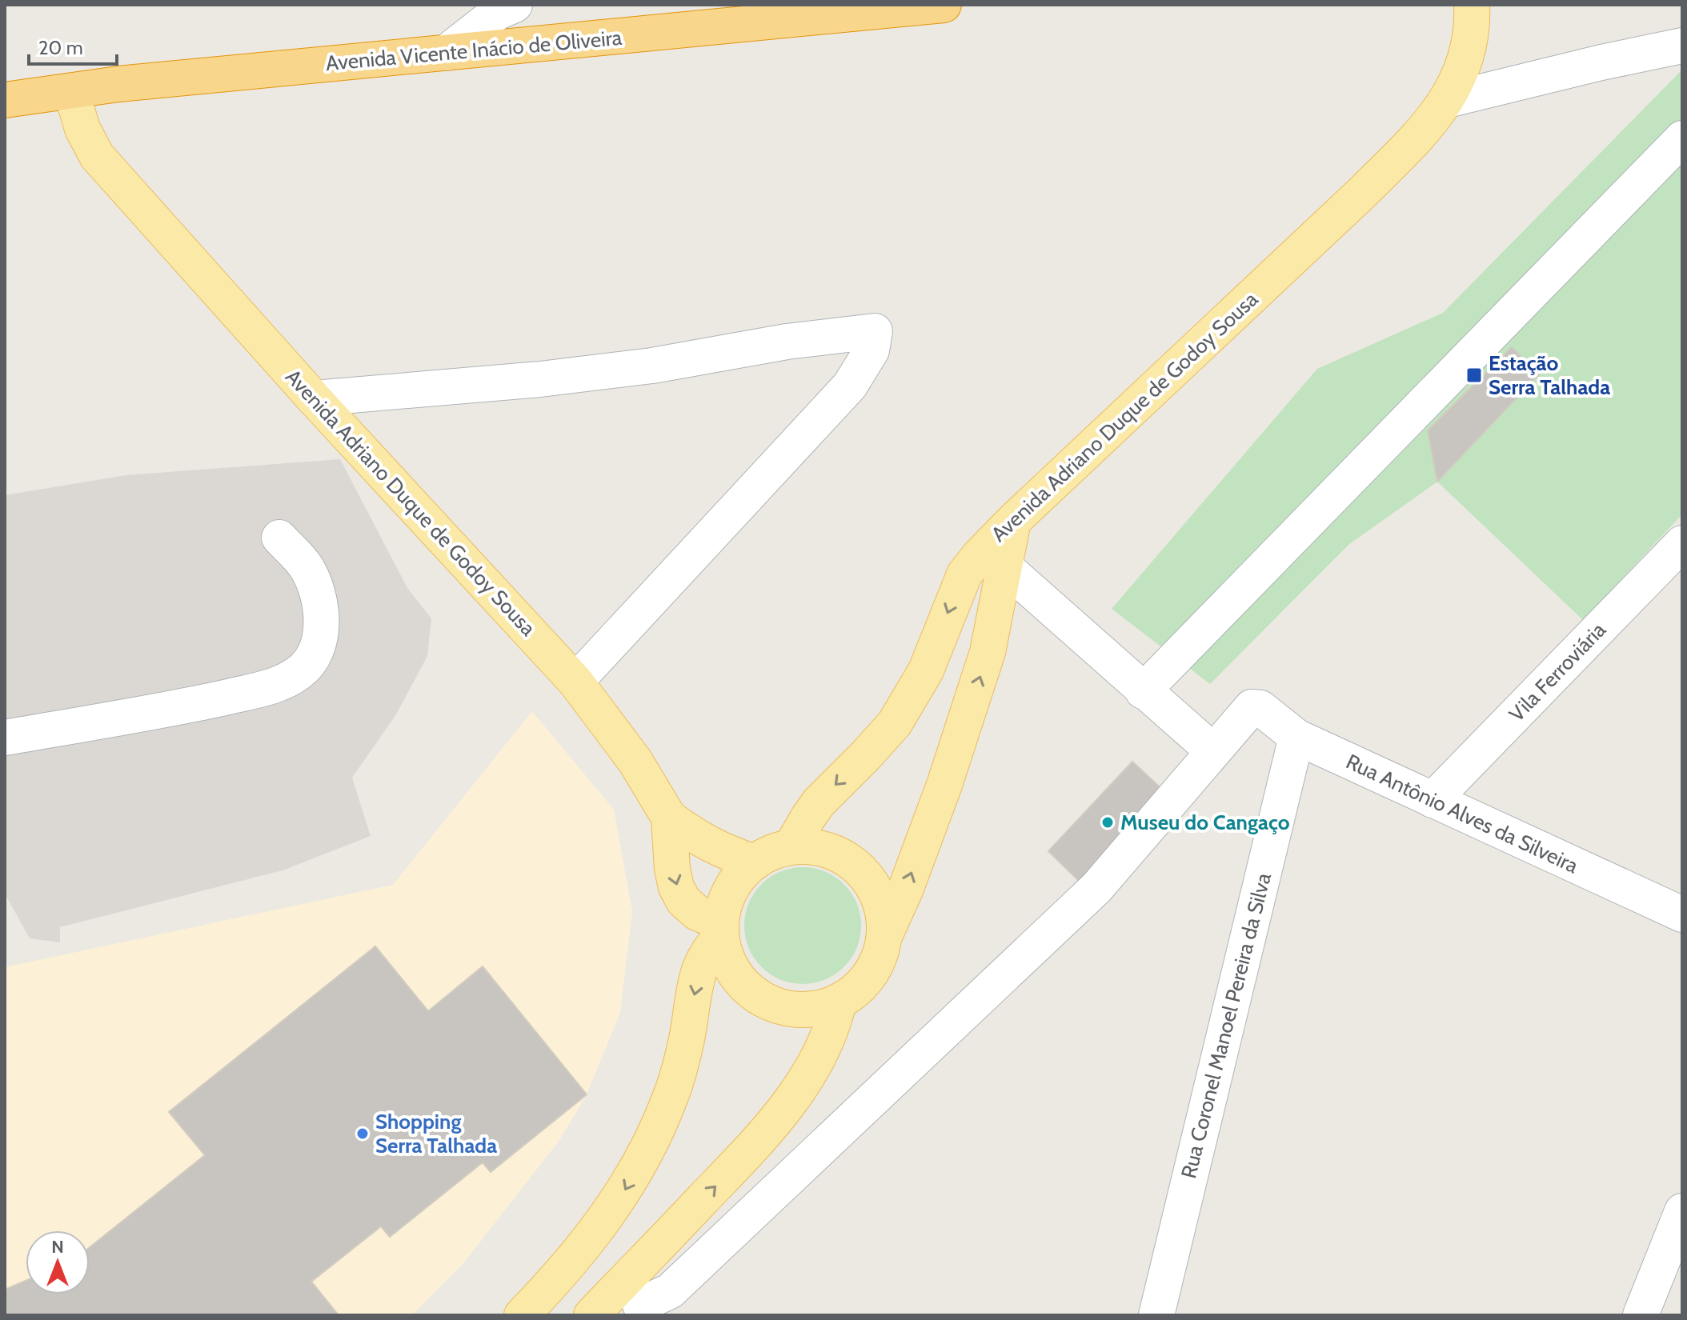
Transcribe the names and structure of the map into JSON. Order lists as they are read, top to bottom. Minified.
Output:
{"streets":{"highway":["Avenida Vicente Inácio de Oliveira"],"main road":["Avenida Adriano Duque de Godoy Sousa"],"street":["Vila Ferroviária","Rua Antônio Alves da Silveira","Rua Coronel Manoel Pereira da Silva"]},"crossings":[["Avenida Vicente Inácio de Oliveira","Avenida Adriano Duque de Godoy Sousa"],["Vila Ferroviária","Rua Antônio Alves da Silveira"],["Rua Antônio Alves da Silveira","Rua Coronel Manoel Pereira da Silva"]],"places":{"transit":["Estação Serra Talhada"],"other":["Museu do Cangaço","Shopping Serra Talhada"]},"scale_bar":"20 m","north":"top"}
